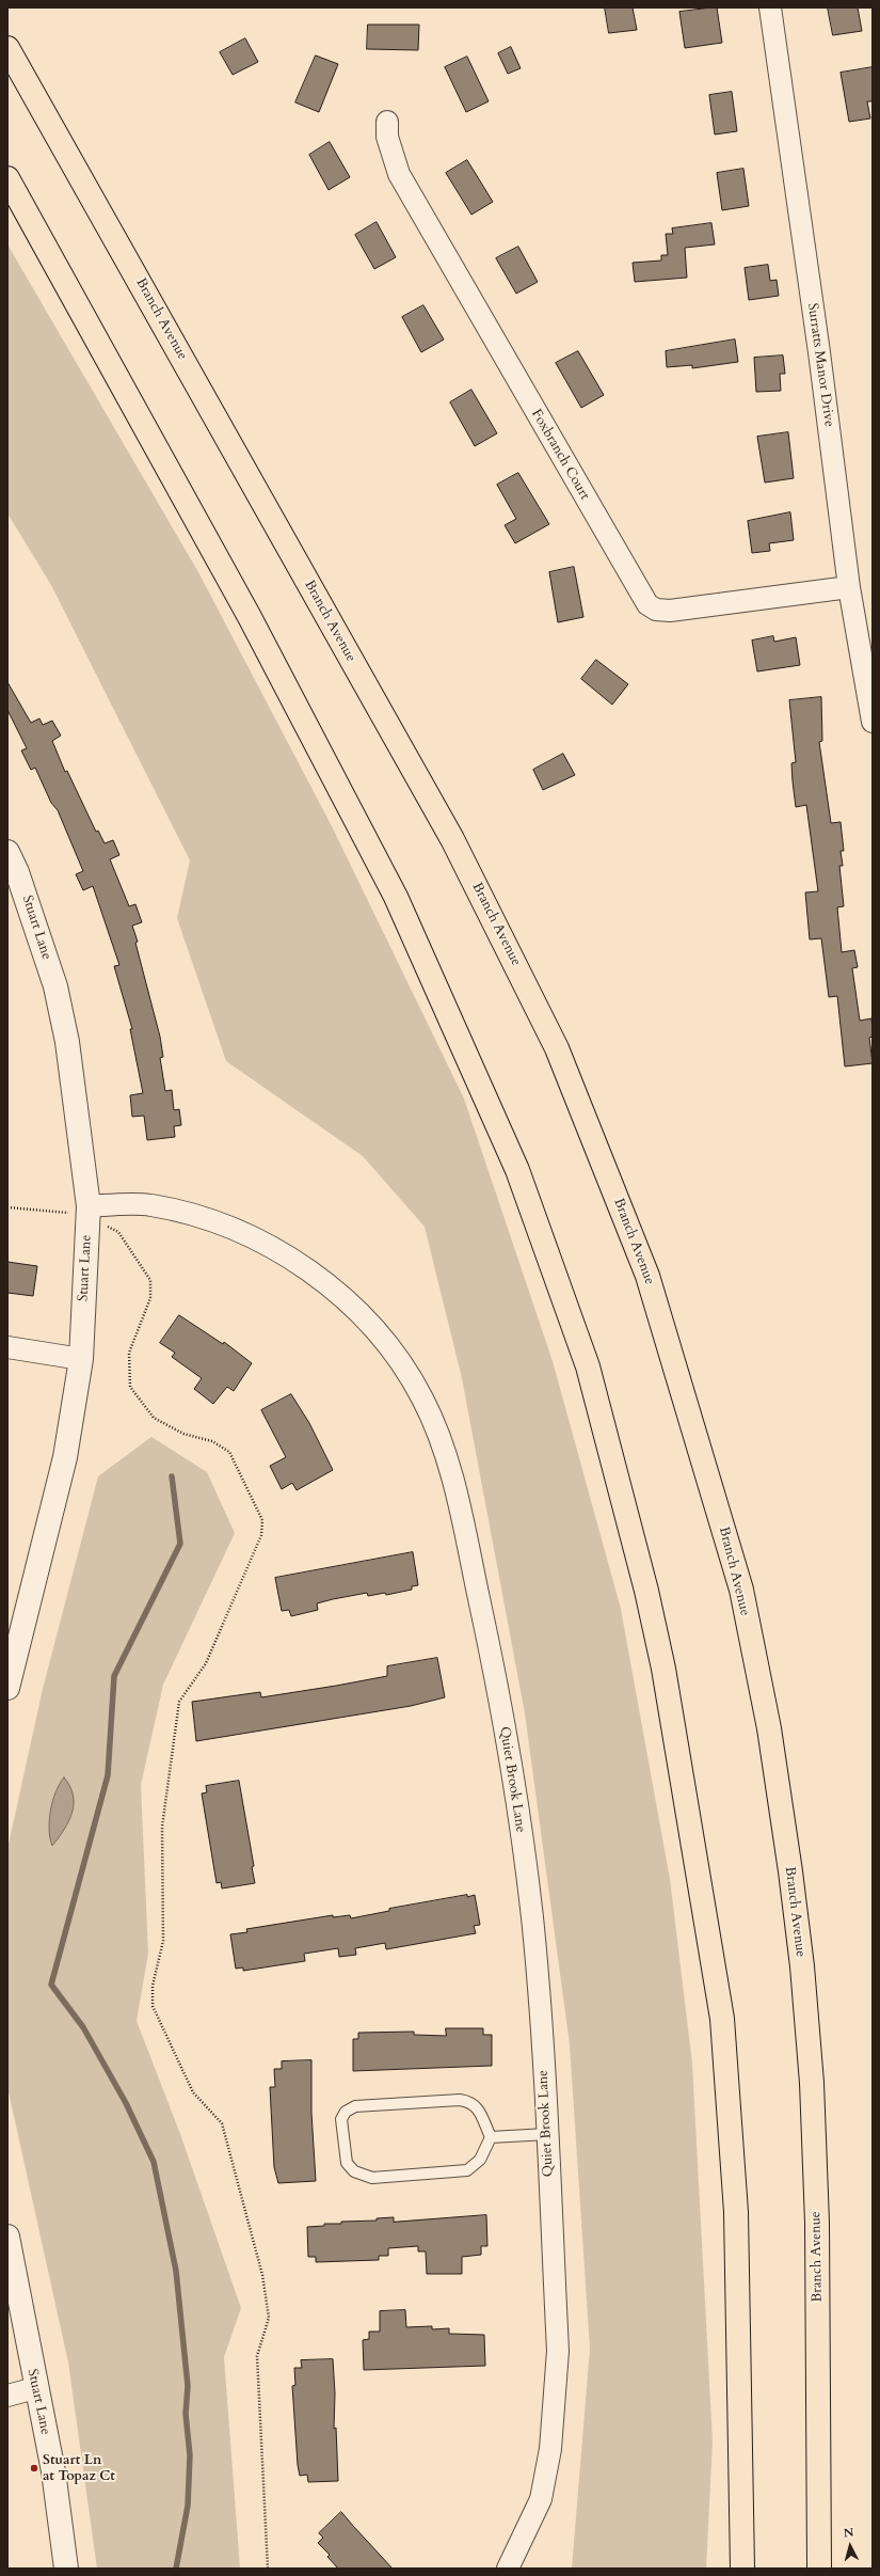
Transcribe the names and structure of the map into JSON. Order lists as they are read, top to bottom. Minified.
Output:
{"streets":{"highway":["Branch Avenue"],"street":["Surratts Manor Drive","Foxbranch Court","Stuart Lane","Quiet Brook Lane"]},"crossings":[["Surratts Manor Drive","Foxbranch Court"],["Stuart Lane","Quiet Brook Lane"]],"places":["Stuart Ln at Topaz Ct"],"north":"top"}
